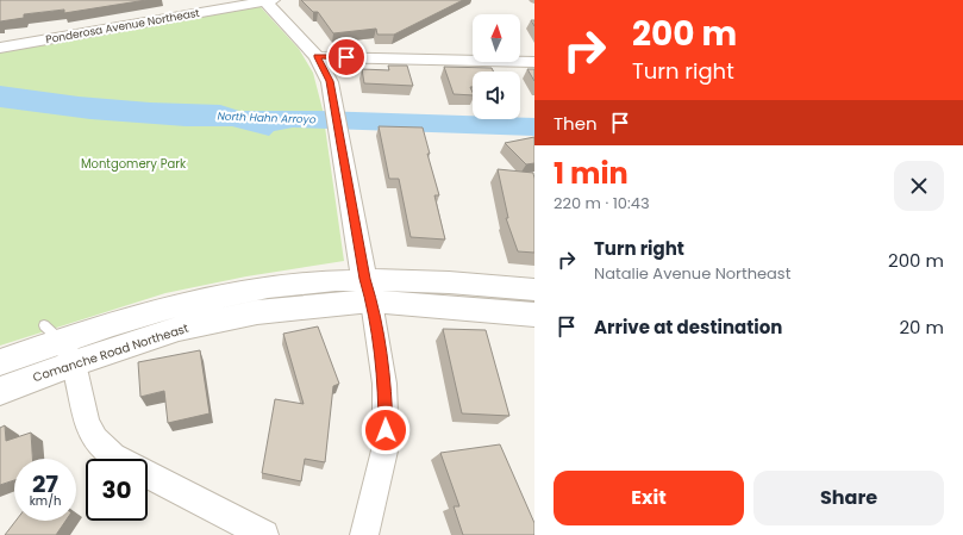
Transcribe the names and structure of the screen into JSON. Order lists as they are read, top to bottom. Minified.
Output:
{"streets":{"street":["Ponderosa Avenue Northeast","Comanche Road Northeast"]},"water":["North Hahn Arroyo"],"parks":["Montgomery Park"],"north":"top","page":{"turn":["200 m","Turn right"],"then":"Then","heading":["1 min","220 m · 10:43"],"list":[{"name":"Turn right","note":"Natalie Avenue Northeast","value":"200 m"},{"name":"Arrive at destination","value":"20 m"}],"speed":"27 km/h","limit":"30","buttons":["Exit","Share"]}}
